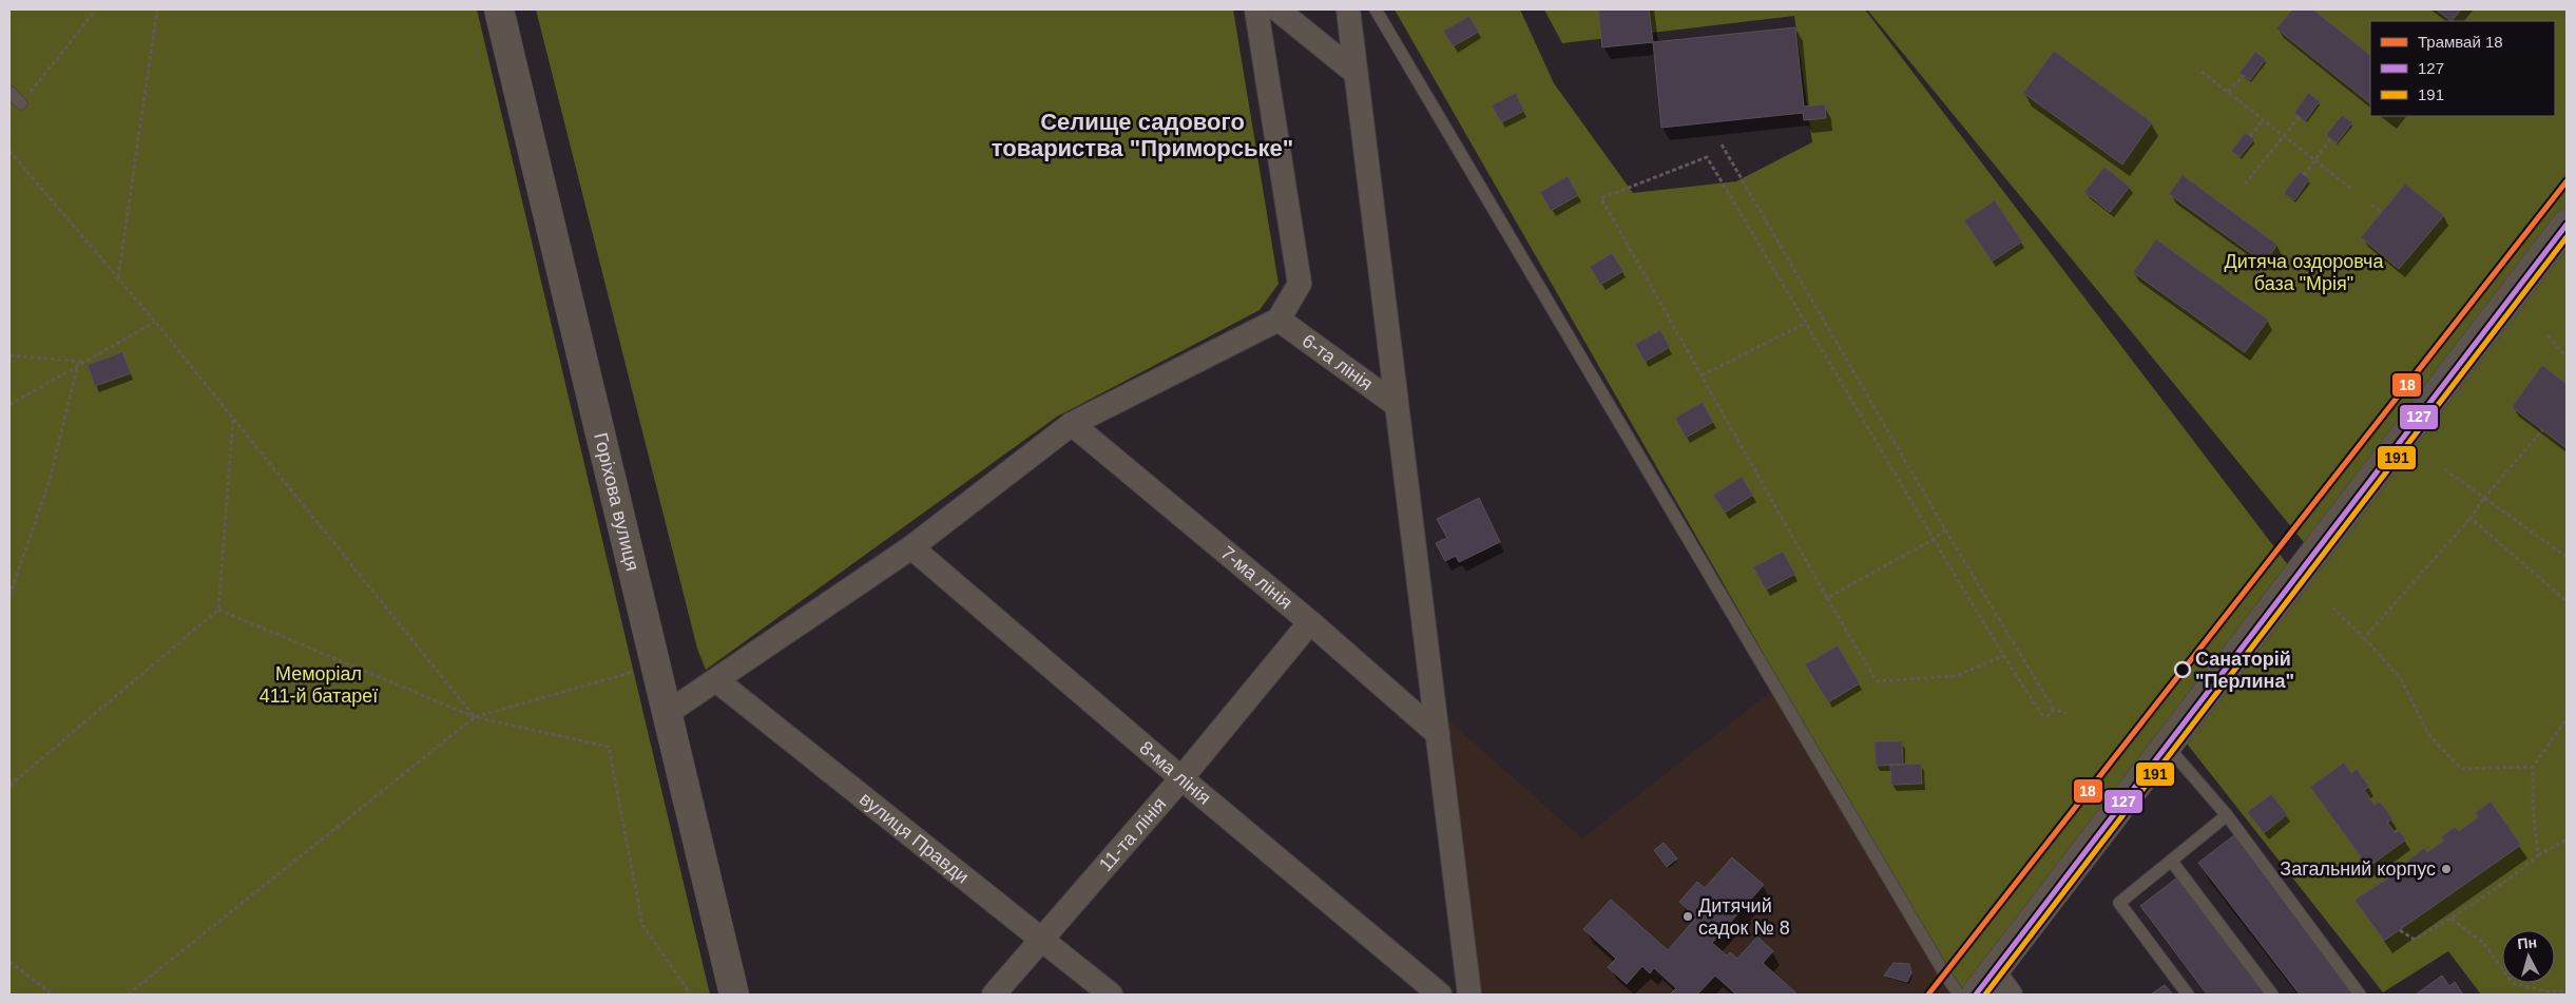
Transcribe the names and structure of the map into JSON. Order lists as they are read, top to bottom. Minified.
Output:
{"streets":{"street":["6-та лінія","Горіхова вулиця","7-ма лінія","8-ма лінія","11-та лінія","вулиця Правди"]},"crossings":[["7-ма лінія","11-та лінія"],["8-ма лінія","11-та лінія"],["11-та лінія","вулиця Правди"]],"districts":["Селище садового товариства \"Приморське\""],"parks":["Дитяча оздоровча база \"Мрія\"","Меморіал 411-й батареї"],"places":["Санаторій \"Перлина\"","Загальний корпус","Дитячий садок № 8"],"lines":["tram line 18","transit line 127","transit line 191"],"legend":["Трамвай 18","127","191"],"north":"top"}
